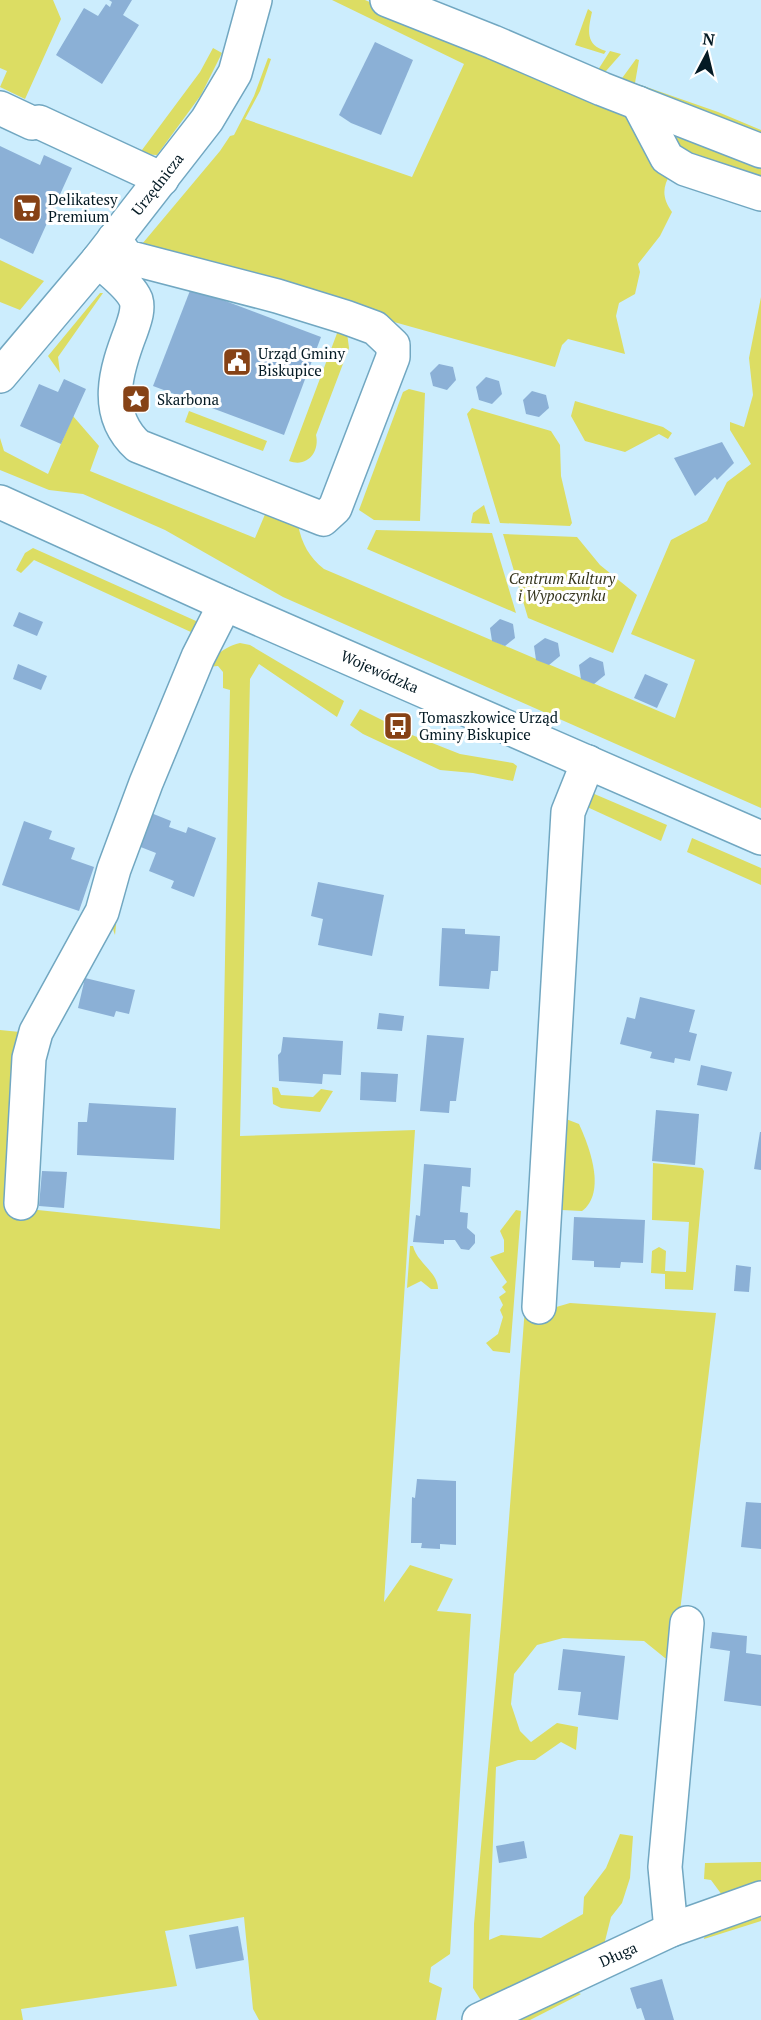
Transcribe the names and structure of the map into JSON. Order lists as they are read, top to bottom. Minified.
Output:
{"streets":{"street":["Urzędnicza","Wojewódzka","Długa"]},"parks":["Centrum Kultury i Wypoczynku"],"places":{"supermarket":["Delikatesy Premium"],"public building":["Urząd Gminy Biskupice"],"place":["Skarbona"],"bus stop":["Tomaszkowice Urząd Gminy Biskupice"]},"north":"top"}
